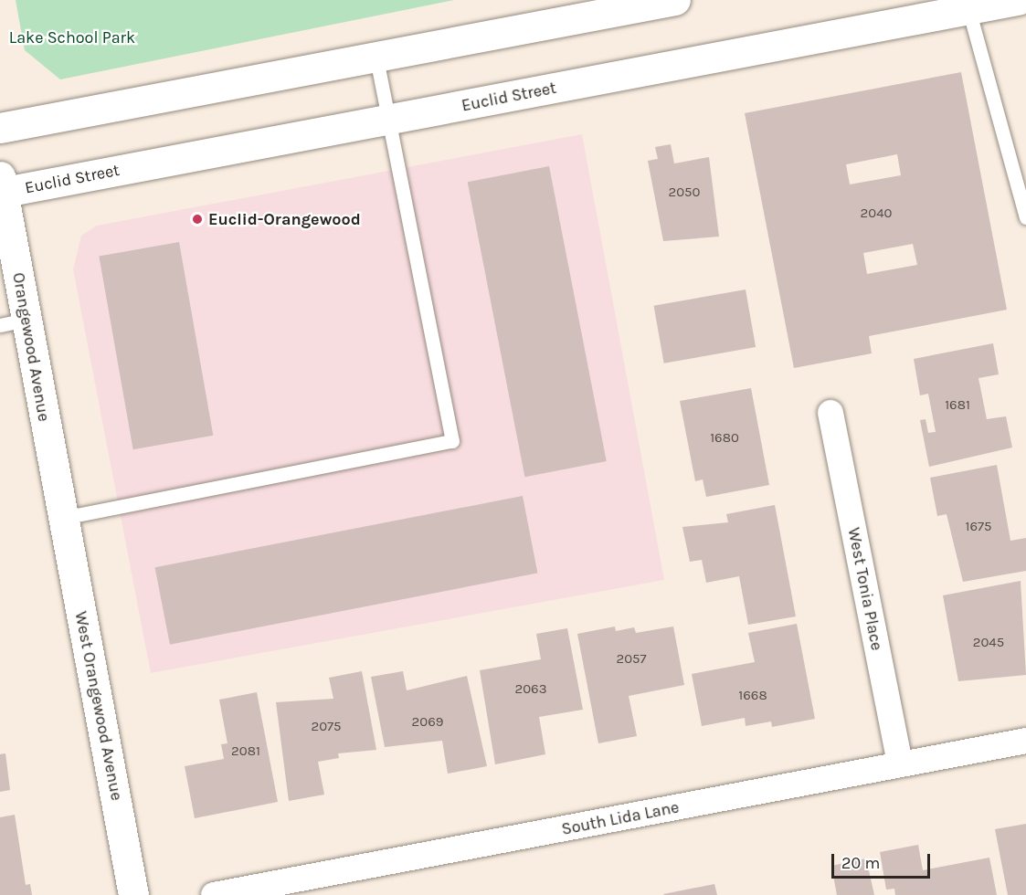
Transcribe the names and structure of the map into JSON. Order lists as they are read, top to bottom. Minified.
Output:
{"streets":{"main road":["Euclid Street","Orangewood Avenue","West Orangewood Avenue"],"street":["West Tonia Place","South Lida Lane"]},"crossings":[["Euclid Street","Orangewood Avenue"],["Orangewood Avenue","West Orangewood Avenue"],["West Tonia Place","South Lida Lane"]],"parks":["Lake School Park"],"places":["Euclid-Orangewood"],"house_numbers":["2050","2040","1681","1680","1675","2045","2057","2063","1668","2069","2075","2081"],"scale_bar":"20 m"}
